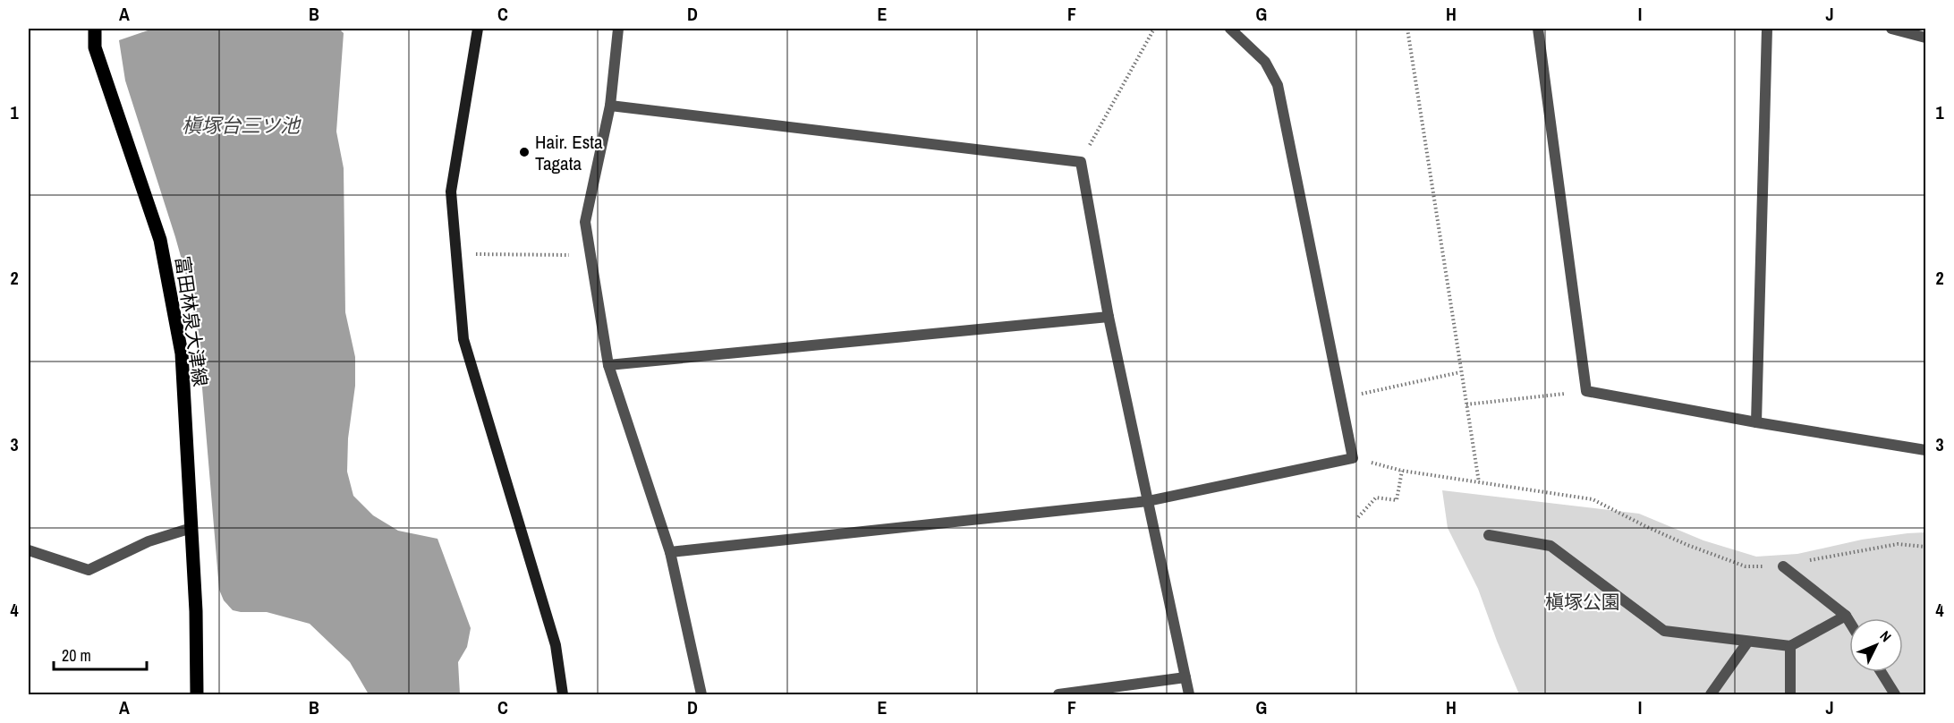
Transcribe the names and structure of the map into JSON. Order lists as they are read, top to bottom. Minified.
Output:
{"streets":{"main road":["富田林泉大津線"]},"water":["槇塚台三ツ池"],"parks":["槇塚公園"],"places":["Hair. Esta Tagata"],"scale_bar":"20 m","north":"top right","grid":{"columns":["A","B","C","D","E","F","G","H","I","J"],"rows":["1","2","3","4"]}}
